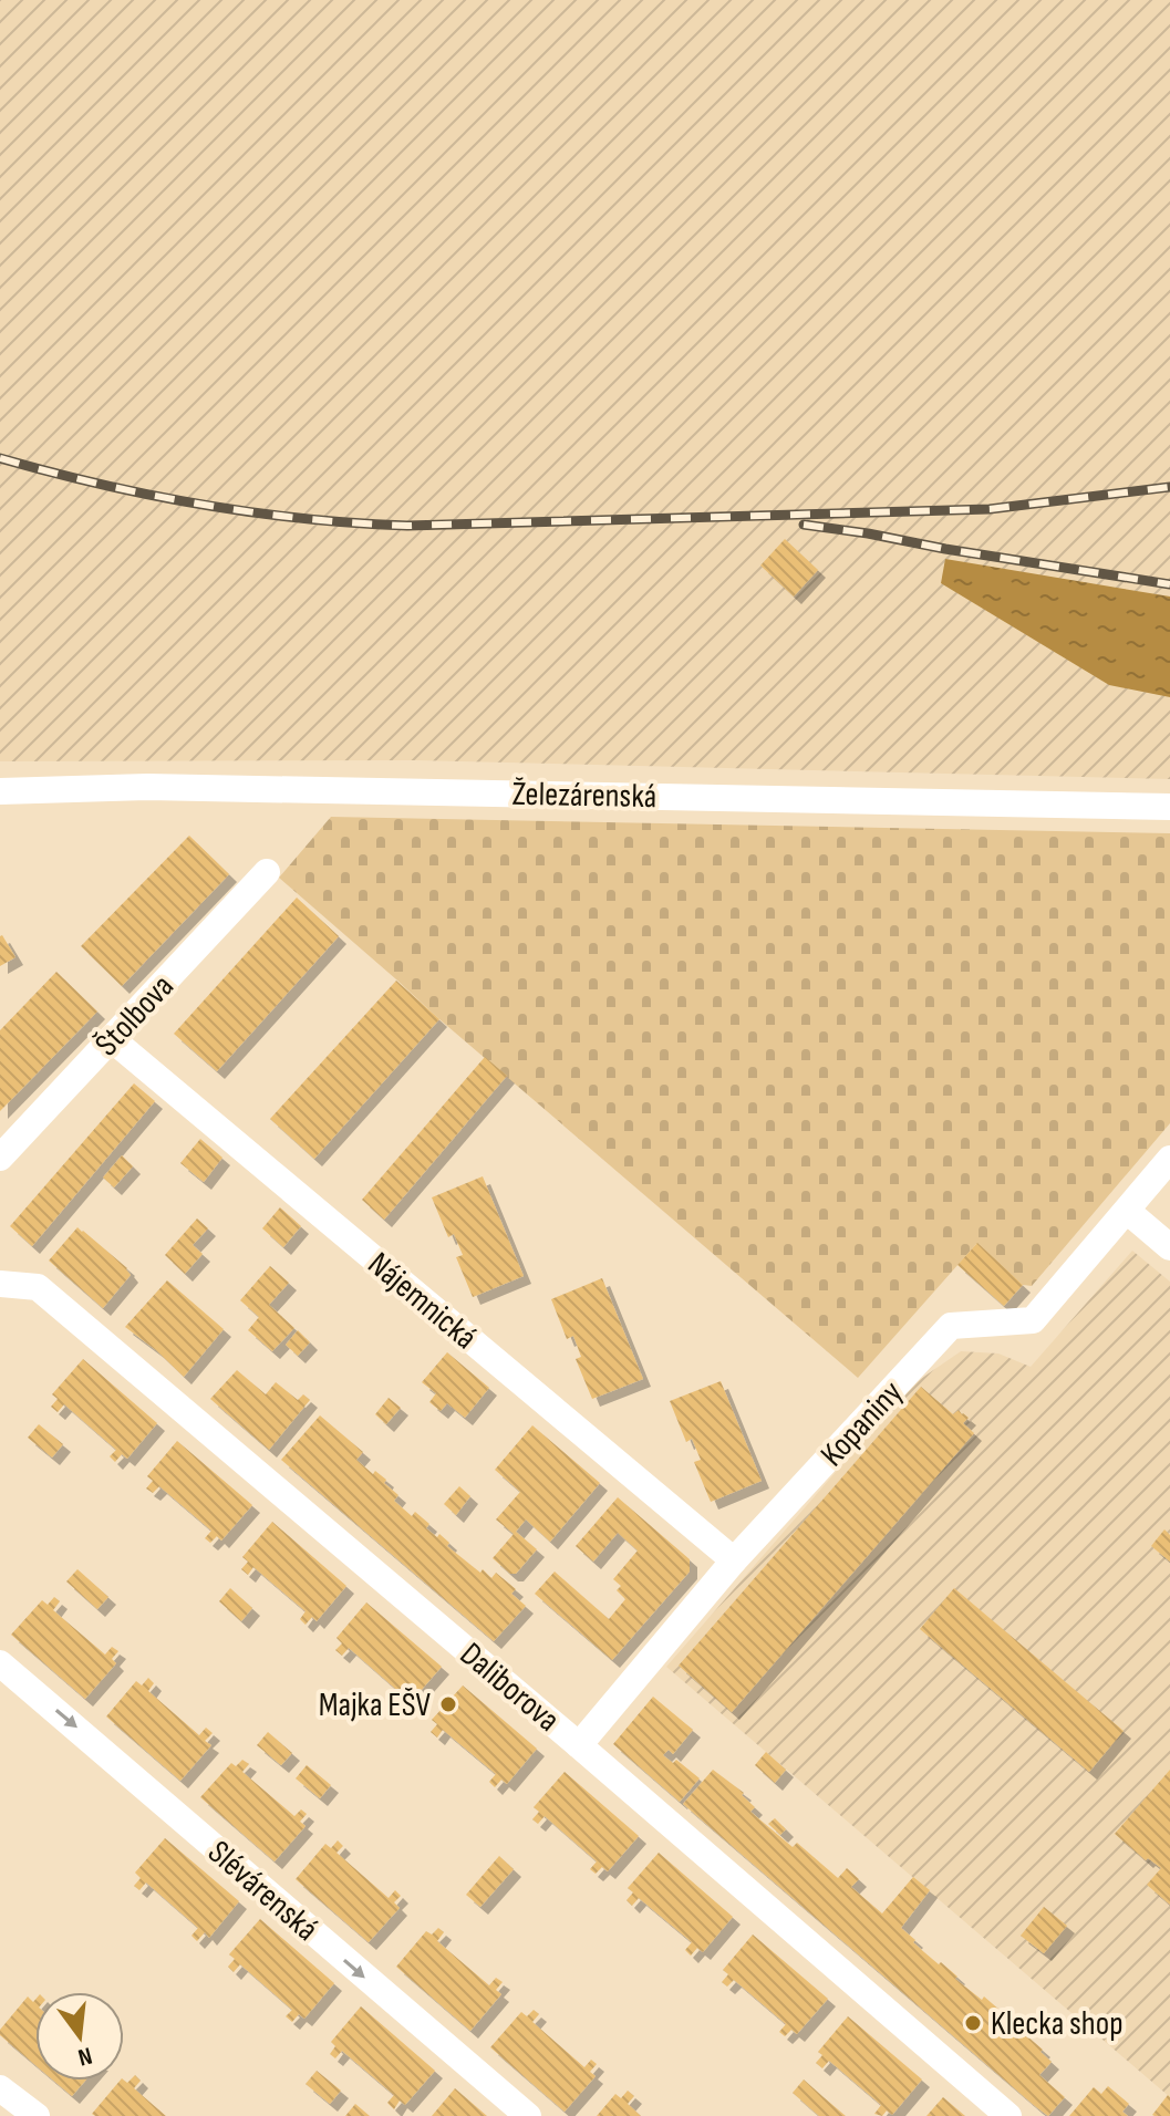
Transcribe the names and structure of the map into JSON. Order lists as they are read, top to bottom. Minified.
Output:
{"streets":{"street":["Železárenská","Štolbova","Nájemnická","Kopaniny","Daliborova","Slévárenská"]},"crossings":[["Štolbova","Nájemnická"],["Nájemnická","Kopaniny"],["Kopaniny","Daliborova"]],"one_way":["Slévárenská"],"places":["Majka EŠV","Klecka shop"],"north":"bottom"}
